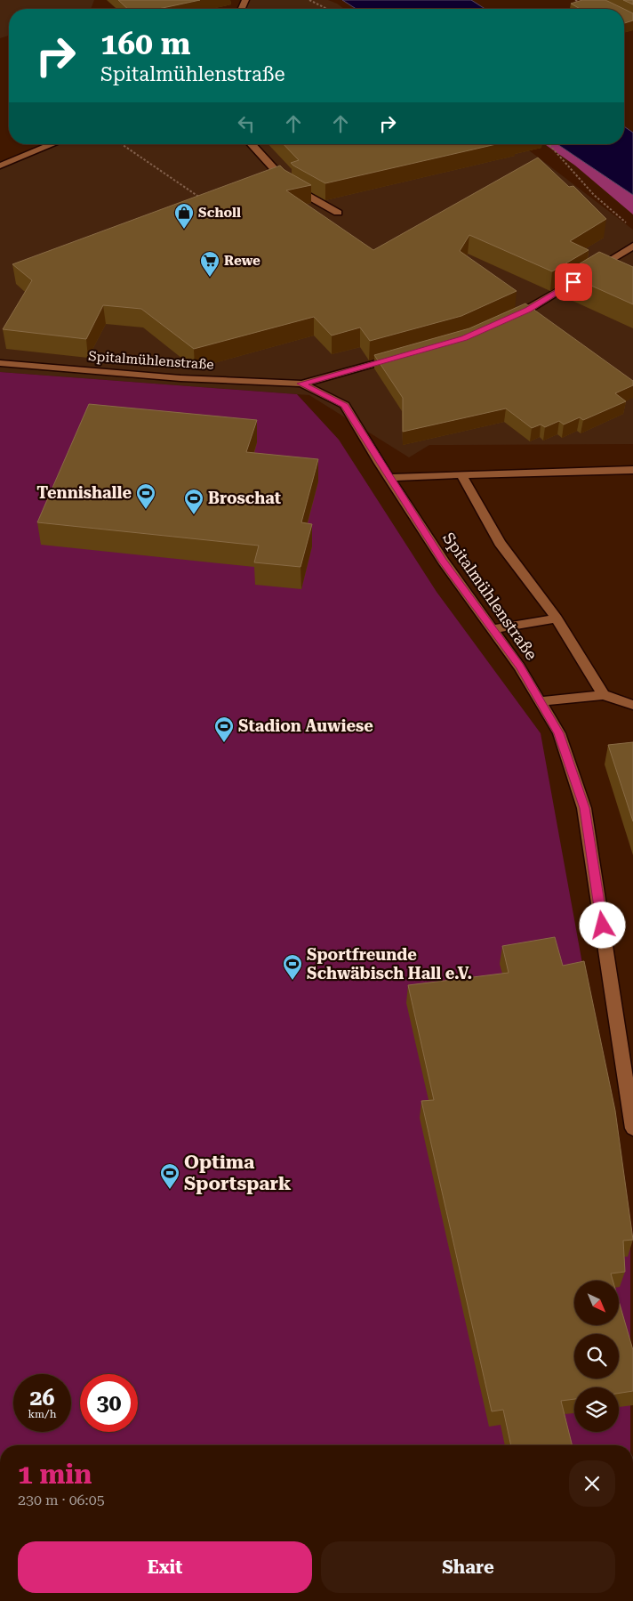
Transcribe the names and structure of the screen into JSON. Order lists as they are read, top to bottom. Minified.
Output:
{"streets":{"street":["Spitalmühlenstraße"]},"places":{"shop":["Scholl"],"supermarket":["Rewe"],"sports":["Tennishalle","Broschat","Stadion Auwiese","Sportfreunde Schwäbisch Hall e.V.","Optima Sportspark"]},"north":"bottom right","page":{"turn":["160 m","Spitalmühlenstraße"],"speed":"26 km/h","limit":"30","heading":["1 min","230 m · 06:05"],"buttons":["Exit","Share"]}}
